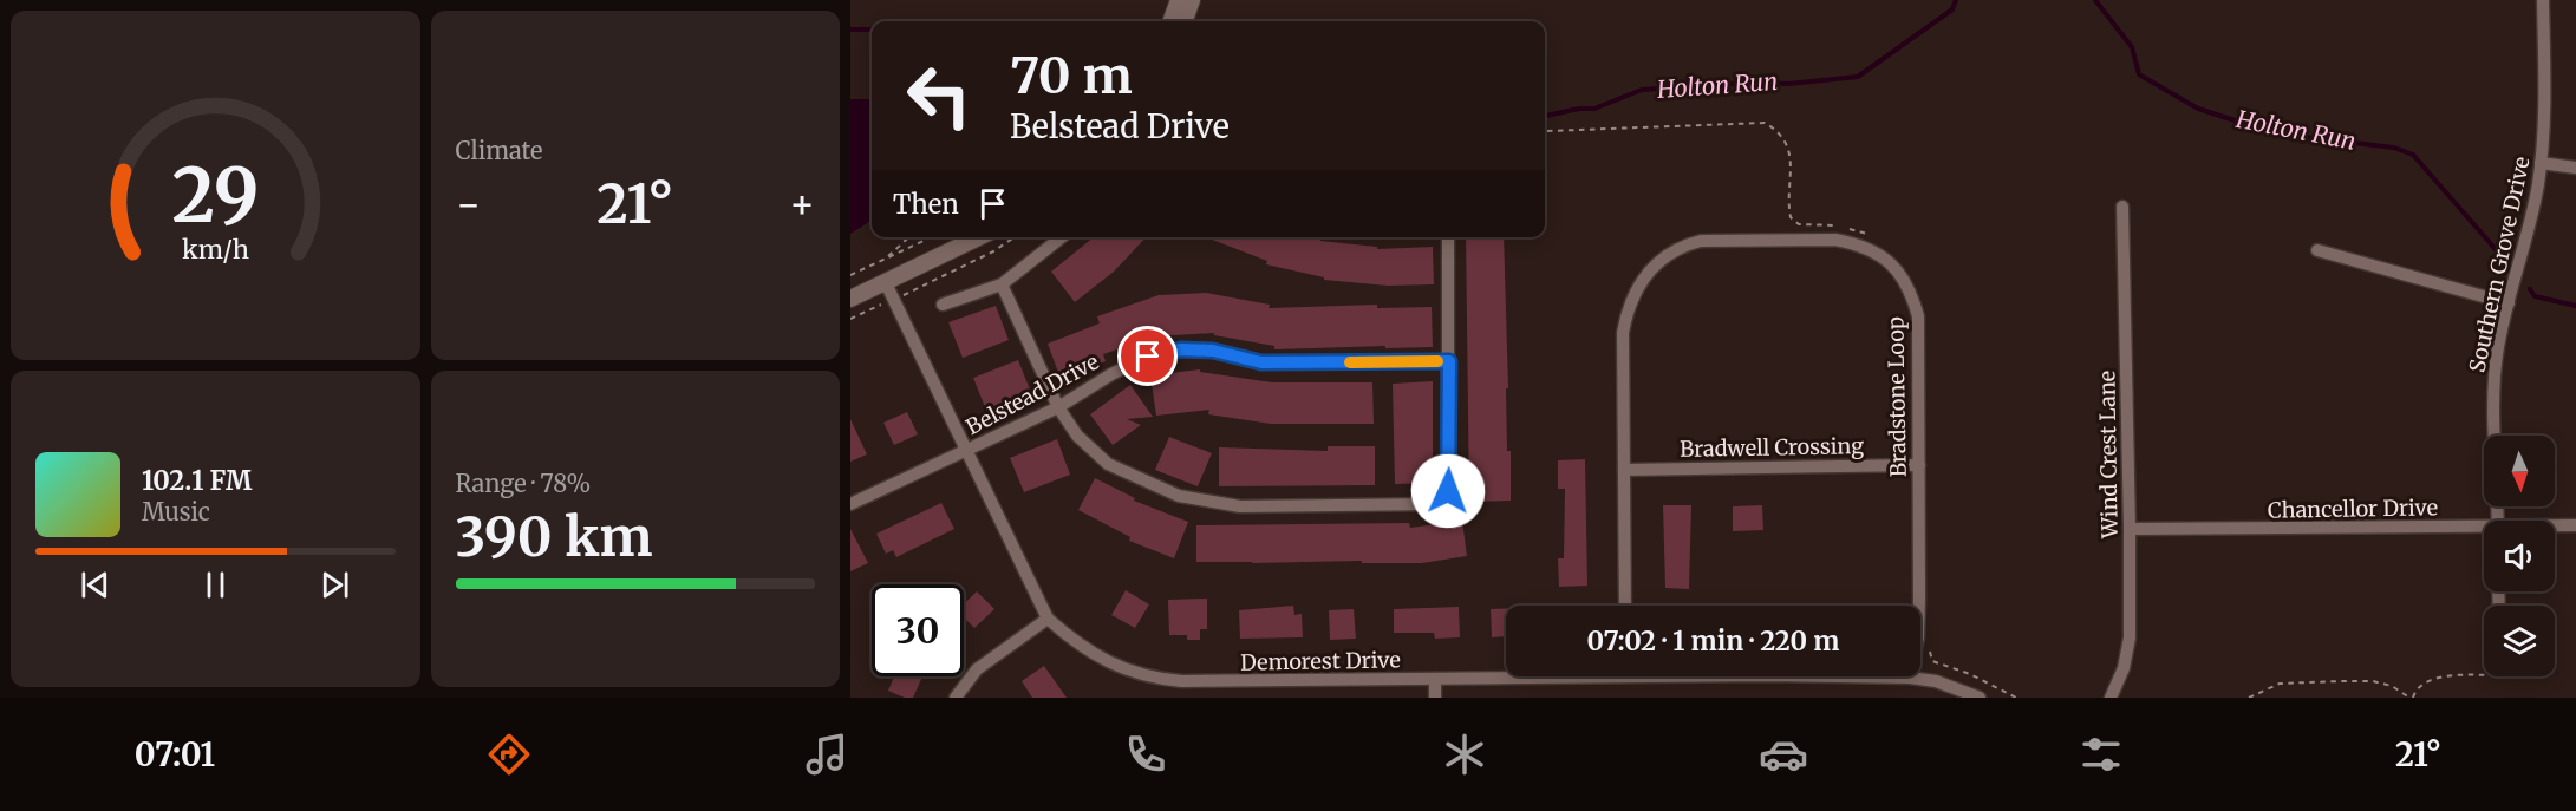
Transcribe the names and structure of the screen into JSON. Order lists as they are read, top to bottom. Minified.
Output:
{"streets":{"street":["Southern Grove Drive","Belstead Drive","Bradstone Loop","Bradwell Crossing","Wind Crest Lane","Chancellor Drive","Demorest Drive"]},"crossings":[["Belstead Drive","Demorest Drive"],["Bradstone Loop","Bradwell Crossing"],["Bradstone Loop","Demorest Drive"],["Wind Crest Lane","Chancellor Drive"]],"water":["Holton Run"],"north":"bottom","page":{"tile":["Climate",["Range · 78%","390 km"]],"turn":["70 m","Belstead Drive"],"then":"Then","heat":["−","21°","+"],"song":["102.1 FM","Music"],"limit":"30","trip":"07:02 · 1 min · 220 m","tabs":["07:01","21°"],"gauge":["29","km/h"]}}
